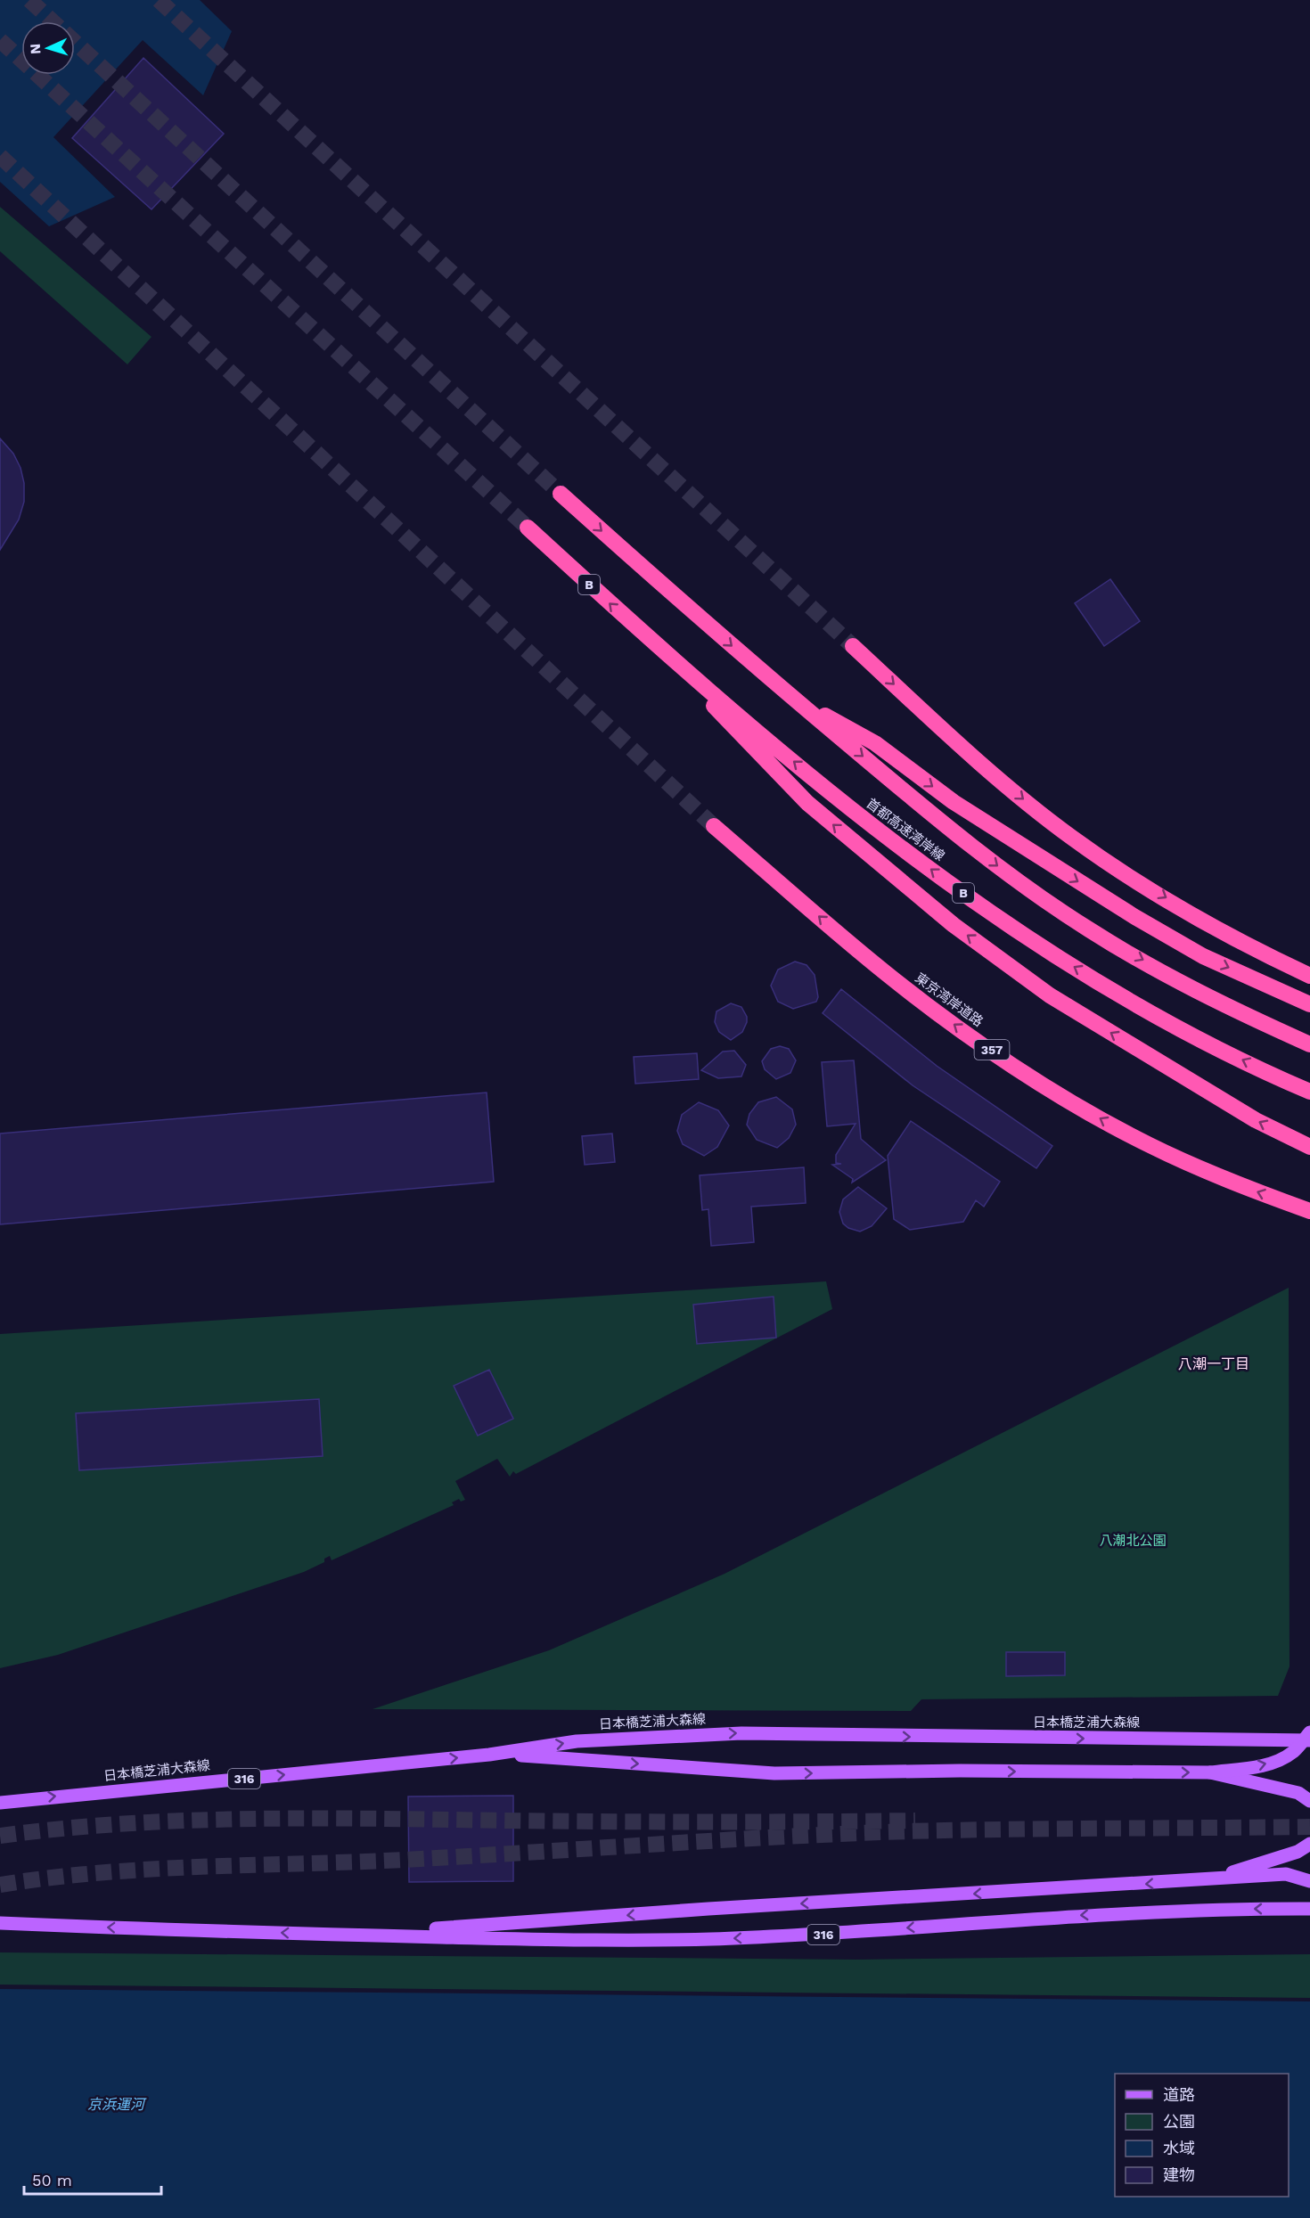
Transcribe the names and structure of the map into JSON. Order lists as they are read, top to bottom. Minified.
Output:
{"streets":{"highway":["B","首都高速湾岸線","東京湾岸道路","357"],"main road":["日本橋芝浦大森線","316"]},"districts":["八潮一丁目"],"water":["京浜運河"],"parks":["八潮北公園"],"legend":["道路","公園","水域","建物"],"scale_bar":"50 m","north":"left"}
